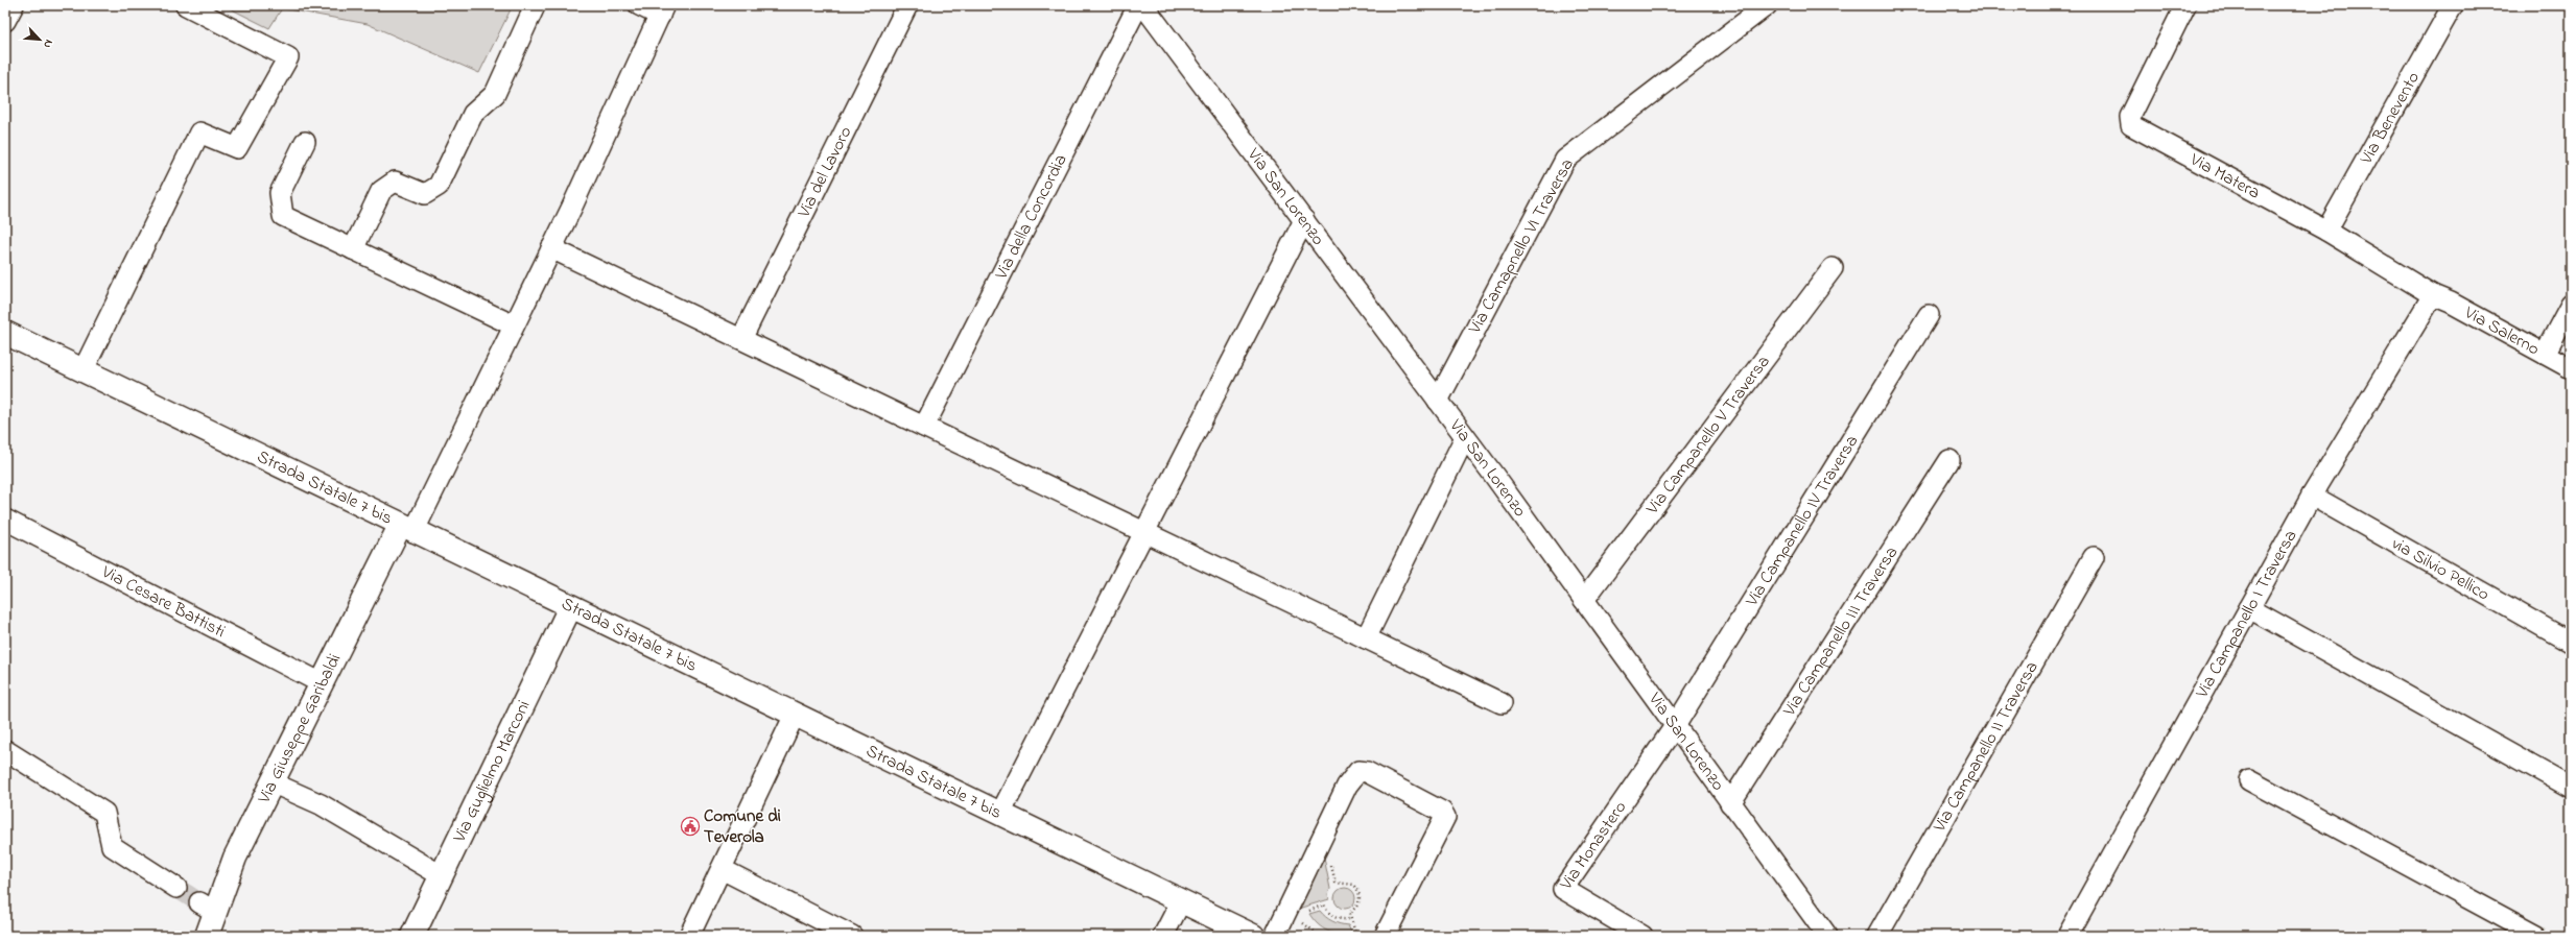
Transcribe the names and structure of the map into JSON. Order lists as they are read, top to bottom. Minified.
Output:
{"streets":{"main road":["Strada Statale 7 bis","Via Giuseppe Garibaldi","Via Guglielmo Marconi"],"street":["Via Benevento","Via del Lavoro","Via Matera","Via San Lorenzo","Via della Concordia","Via Camapnello VI Traversa","Via Salerno","Via Campanello V Traversa","Via Campanello IV Traversa","via Silvio Pellico","Via Cesare Battisti","Via Campanello I Traversa","Via Campanello III Traversa","Via Campanello II Traversa","Via Monastero"]},"crossings":[["Via Benevento","Via Matera"],["Via Matera","Via Salerno"],["Via Matera","Via Campanello I Traversa"],["Via San Lorenzo","Via Camapnello VI Traversa"],["Via San Lorenzo","Via Campanello V Traversa"],["Via San Lorenzo","Via Campanello IV Traversa"],["Via San Lorenzo","Via Campanello III Traversa"],["Via San Lorenzo","Via Monastero"],["Via Salerno","Via Campanello I Traversa"],["Strada Statale 7 bis","Via Giuseppe Garibaldi"],["Strada Statale 7 bis","Via Guglielmo Marconi"],["Via Campanello IV Traversa","Via Monastero"],["via Silvio Pellico","Via Campanello I Traversa"],["Via Cesare Battisti","Via Giuseppe Garibaldi"]],"places":{"public building":["Comune di Teverola"]},"north":"bottom right"}
